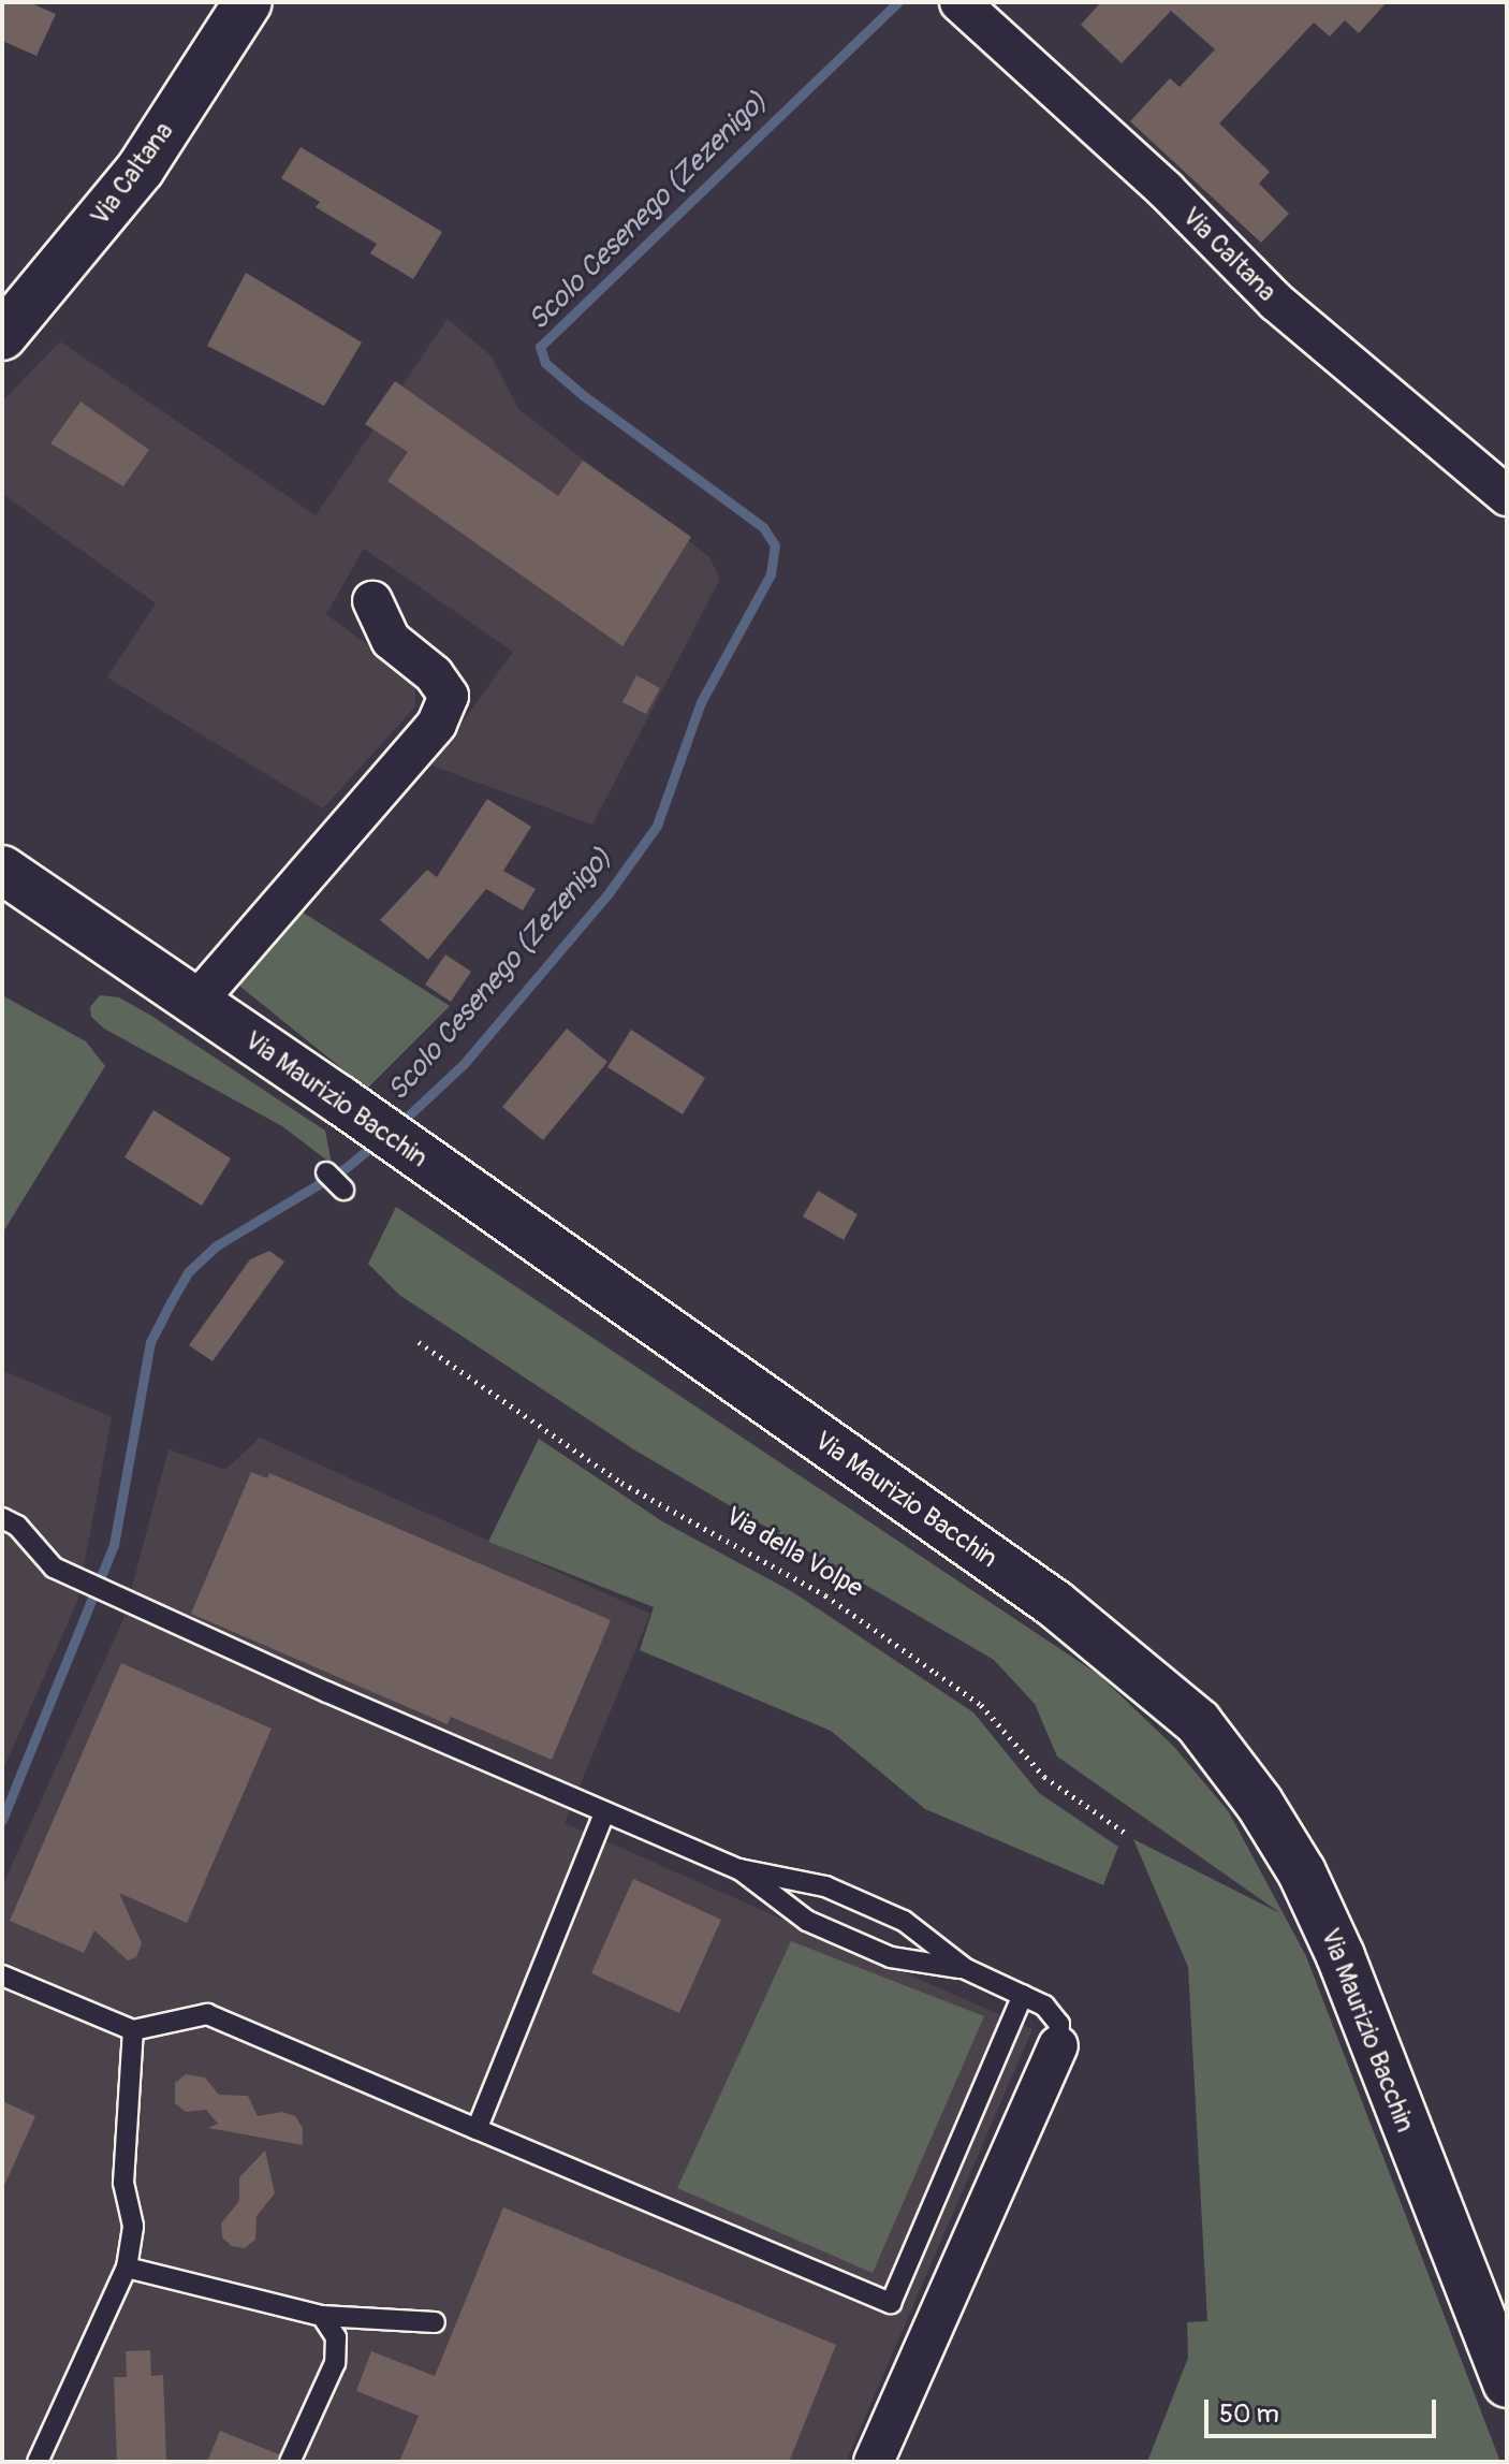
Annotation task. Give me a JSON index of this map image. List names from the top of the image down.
{
  "streets": {
    "main road": ["Via Caltana", "Via Maurizio Bacchin"],
    "path": ["Via della Volpe"]
  },
  "water": ["Scolo Cesenego (Zezenigo)"],
  "scale_bar": "50 m"
}
